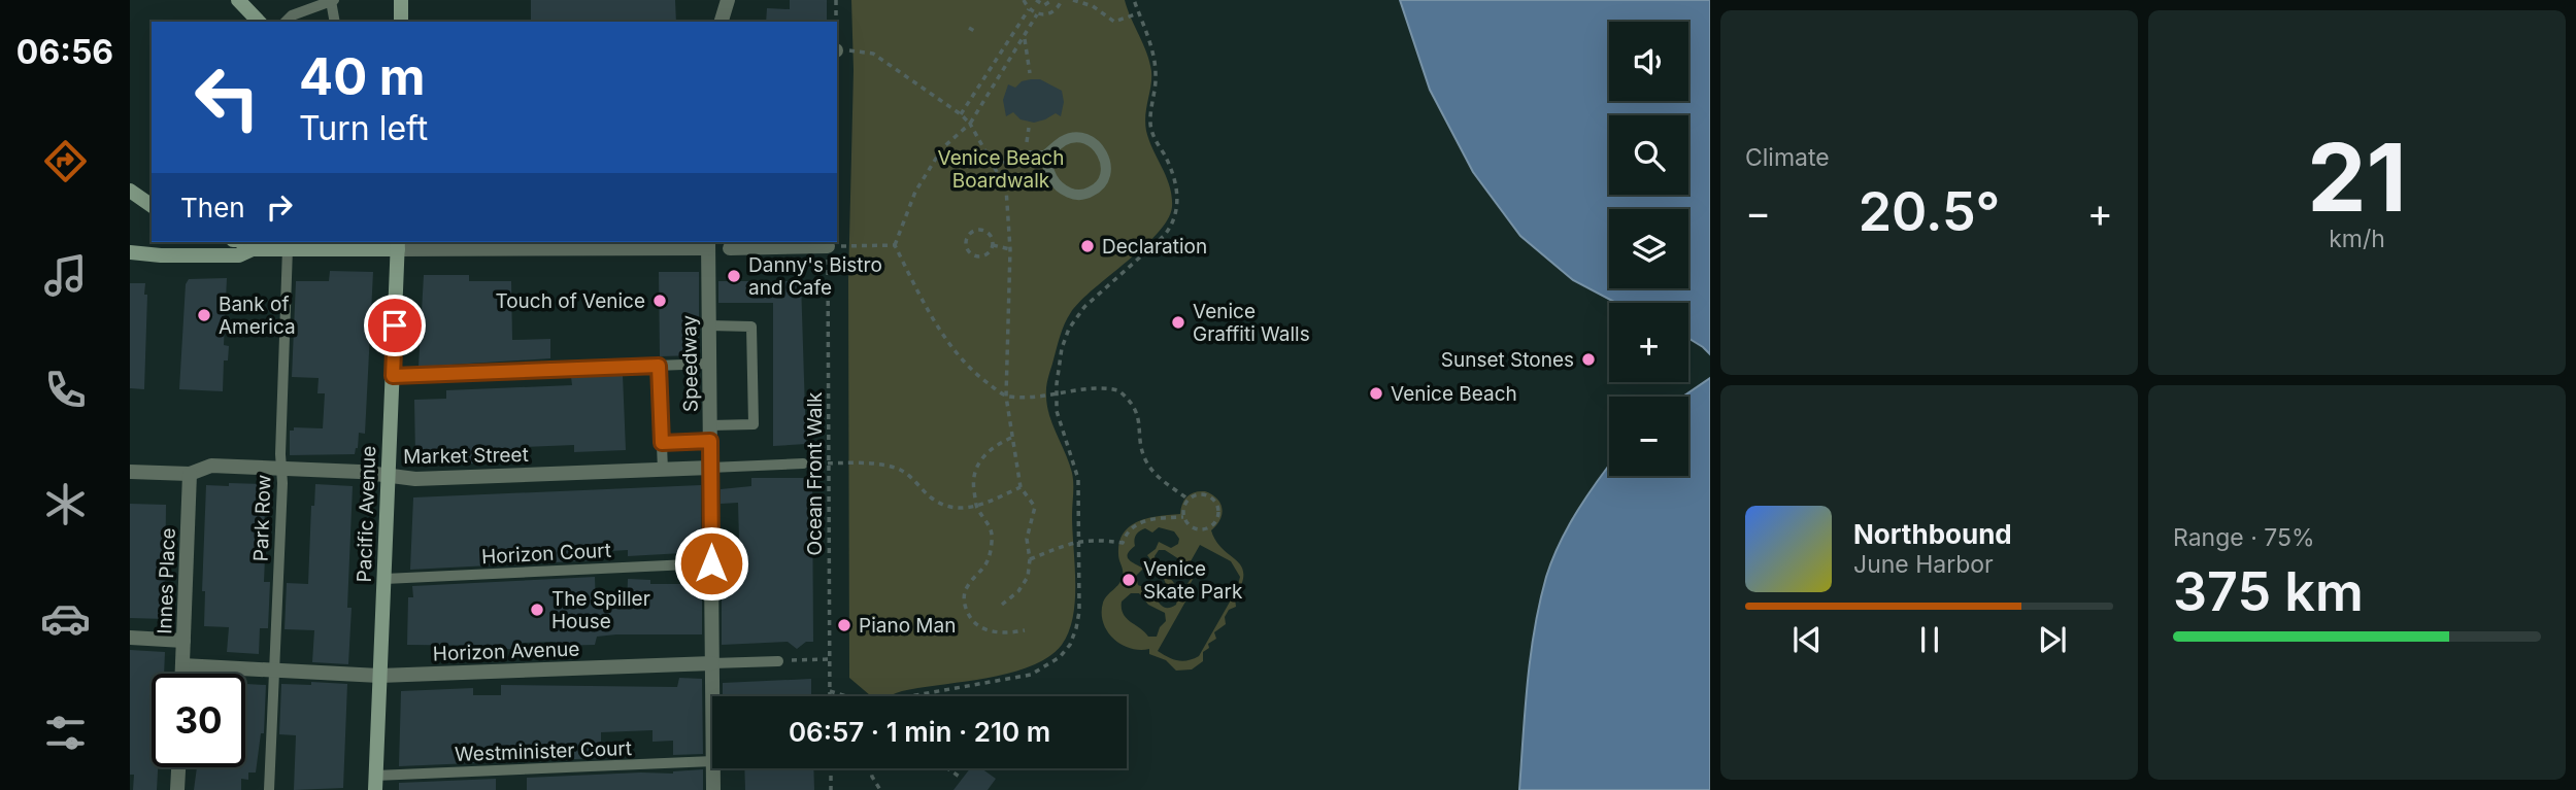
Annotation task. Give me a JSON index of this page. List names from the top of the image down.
{
  "streets": {
    "main road": ["Pacific Avenue"],
    "street": [
      "Speedway",
      "Market Street",
      "Innes Place",
      "Horizon Avenue"
    ],
    "lane": ["Park Row", "Horizon Court", "Westminister Court"],
    "path": ["Ocean Front Walk"]
  },
  "crossings": [
    ["Speedway", "Market Street"],
    ["Speedway", "Horizon Court"],
    ["Speedway", "Horizon Avenue"],
    ["Market Street", "Pacific Avenue"],
    ["Market Street", "Park Row"],
    ["Market Street", "Innes Place"],
    ["Pacific Avenue", "Horizon Court"],
    ["Pacific Avenue", "Horizon Avenue"],
    ["Pacific Avenue", "Westminister Court"],
    ["Park Row", "Horizon Avenue"],
    ["Innes Place", "Horizon Avenue"]
  ],
  "parks": ["Venice Beach Boardwalk"],
  "places": [
    "Declaration",
    "Danny's Bistro and Cafe",
    "Touch of Venice",
    "Bank of America",
    "Venice Graffiti Walls",
    "Sunset Stones",
    "Venice Beach",
    "Venice Skate Park",
    "The Spiller House",
    "Piano Man"
  ],
  "page": {
    "tabs": "06:56",
    "tile": [
      "Climate",
      ["21", "km/h"],
      ["Range · 75%", "375 km"]
    ],
    "map_buttons": ["+", "−"],
    "turn": ["40 m", "Turn left"],
    "then": "Then",
    "heat": ["−", "20.5°", "+"],
    "song": ["Northbound", "June Harbor"],
    "limit": "30",
    "trip": "06:57 · 1 min · 210 m"
  }
}
